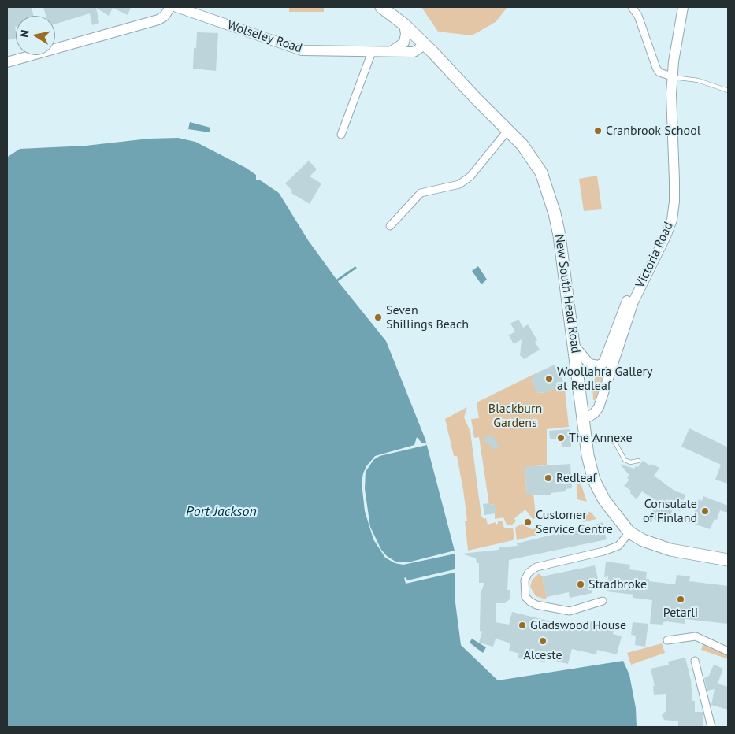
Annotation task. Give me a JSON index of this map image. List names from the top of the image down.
{
  "streets": {
    "main road": ["New South Head Road"],
    "street": ["Wolseley Road", "Victoria Road"]
  },
  "crossings": [
    ["Wolseley Road", "New South Head Road"],
    ["Victoria Road", "New South Head Road"]
  ],
  "water": ["Port Jackson"],
  "parks": ["Blackburn Gardens"],
  "places": [
    "Cranbrook School",
    "Seven Shillings Beach",
    "Woollahra Gallery at Redleaf",
    "The Annexe",
    "Redleaf",
    "Consulate of Finland",
    "Customer Service Centre",
    "Stradbroke",
    "Petarli",
    "Gladswood House",
    "Alceste"
  ],
  "north": "left"
}
